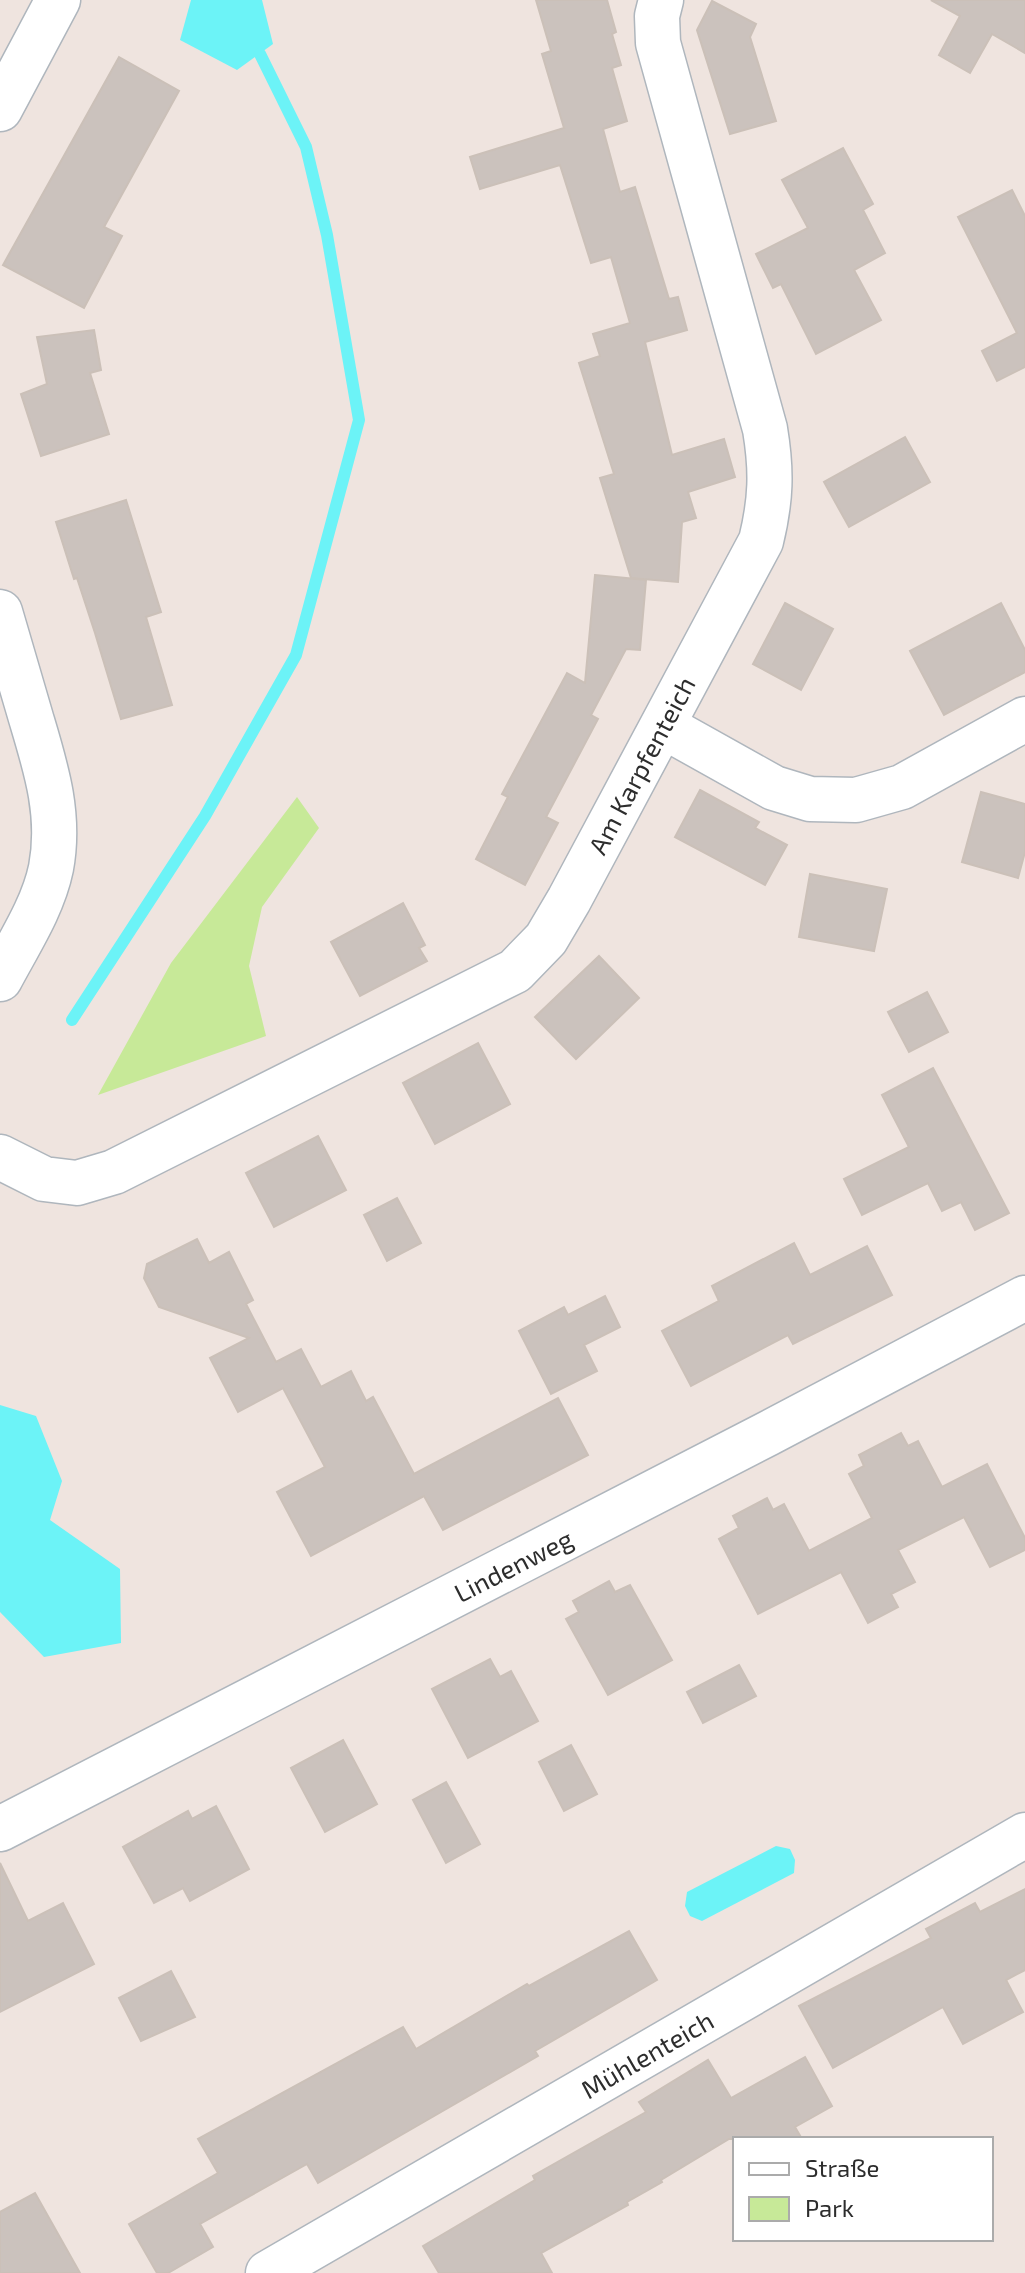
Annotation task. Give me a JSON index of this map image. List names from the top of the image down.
{
  "streets": {
    "street": ["Am Karpfenteich", "Lindenweg", "Mühlenteich"]
  },
  "legend": ["Straße", "Park"]
}
